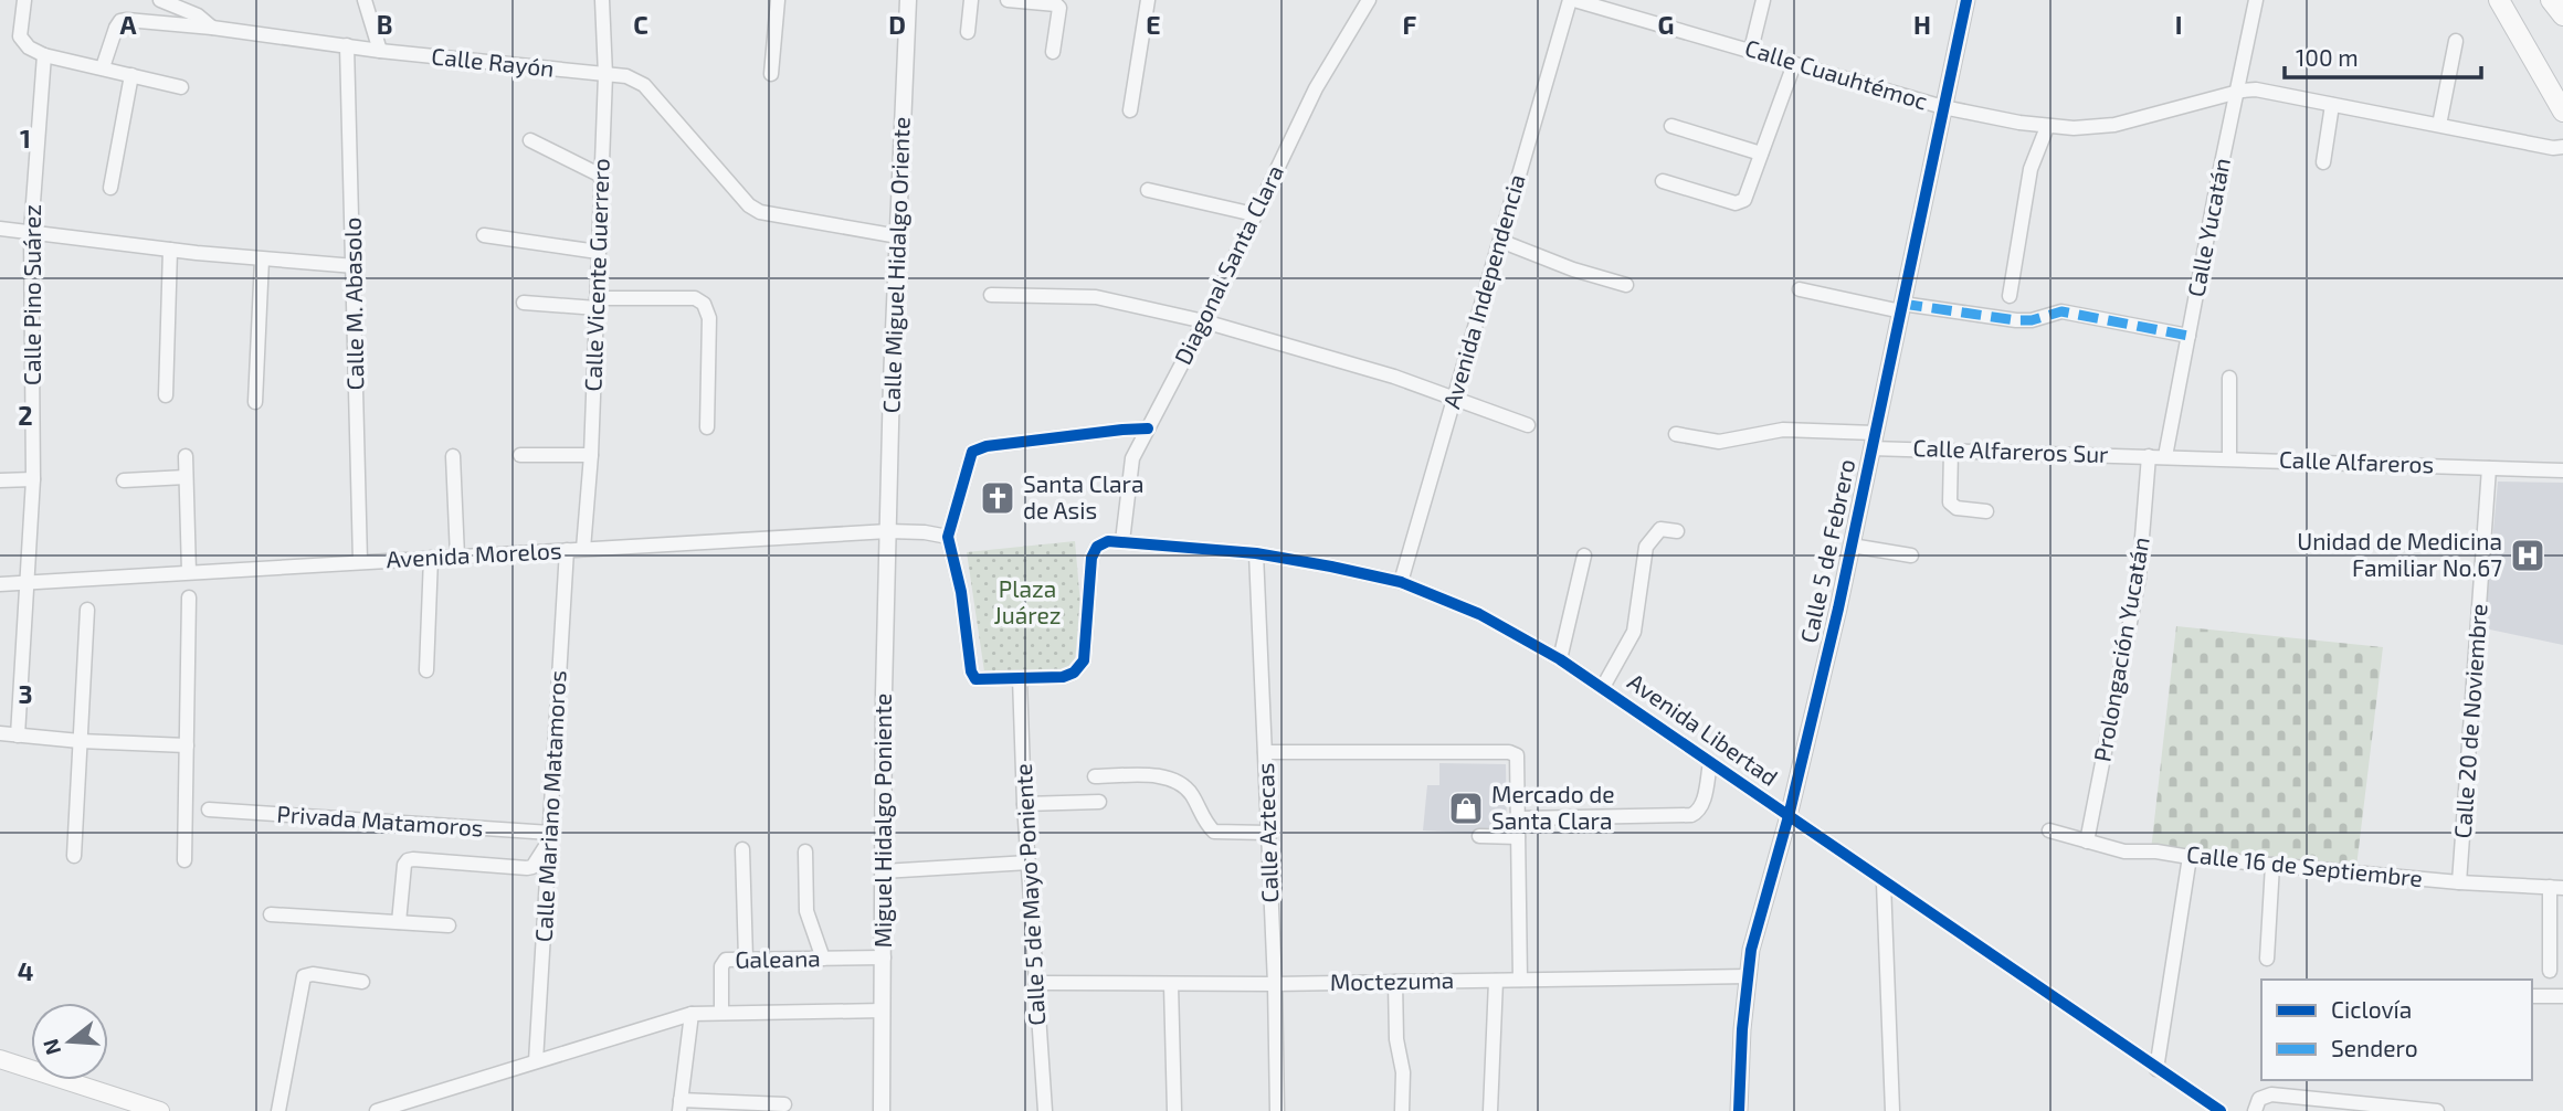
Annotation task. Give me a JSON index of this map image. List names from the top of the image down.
{
  "streets": {
    "street": [
      "Calle Rayón",
      "Calle Cuauhtémoc",
      "Calle Yucatán",
      "Calle Miguel Hidalgo Oriente",
      "Diagonal Santa Clara",
      "Calle Vicente Guerrero",
      "Avenida Independencia",
      "Calle Pino Suárez",
      "Calle M. Abasolo",
      "Calle Alfareros Sur",
      "Calle Alfareros",
      "Calle 5 de Febrero",
      "Avenida Morelos",
      "Prolongación Yucatán",
      "Calle 20 de Noviembre",
      "Avenida Libertad",
      "Calle Mariano Matamoros",
      "Miguel Hidalgo Poniente",
      "Privada Matamoros",
      "Calle Aztecas",
      "Calle 16 de Septiembre",
      "Calle 5 de Mayo Poniente",
      "Galeana",
      "Moctezuma"
    ]
  },
  "crossings": [
    ["Calle Rayón", "Calle Miguel Hidalgo Oriente"],
    ["Calle Rayón", "Calle Vicente Guerrero"],
    ["Calle Rayón", "Calle M. Abasolo"],
    ["Calle Cuauhtémoc", "Calle Yucatán"],
    ["Calle Cuauhtémoc", "Avenida Independencia"],
    ["Calle Cuauhtémoc", "Calle 5 de Febrero"],
    ["Calle Yucatán", "Calle Alfareros"],
    ["Calle Miguel Hidalgo Oriente", "Avenida Morelos"],
    ["Calle Miguel Hidalgo Oriente", "Miguel Hidalgo Poniente"],
    ["Diagonal Santa Clara", "Avenida Libertad"],
    ["Calle Vicente Guerrero", "Avenida Morelos"],
    ["Avenida Independencia", "Avenida Libertad"],
    ["Calle Pino Suárez", "Avenida Morelos"],
    ["Calle M. Abasolo", "Avenida Morelos"],
    ["Calle Alfareros Sur", "Calle Alfareros"],
    ["Calle Alfareros Sur", "Calle 5 de Febrero"],
    ["Calle Alfareros Sur", "Prolongación Yucatán"],
    ["Calle Alfareros", "Prolongación Yucatán"],
    ["Calle Alfareros", "Calle 20 de Noviembre"],
    ["Calle 5 de Febrero", "Avenida Libertad"],
    ["Calle 5 de Febrero", "Moctezuma"],
    ["Avenida Morelos", "Calle Mariano Matamoros"],
    ["Avenida Morelos", "Miguel Hidalgo Poniente"],
    ["Prolongación Yucatán", "Calle 16 de Septiembre"],
    ["Calle 20 de Noviembre", "Calle 16 de Septiembre"],
    ["Avenida Libertad", "Calle Aztecas"],
    ["Avenida Libertad", "Calle 5 de Mayo Poniente"],
    ["Calle Mariano Matamoros", "Privada Matamoros"],
    ["Miguel Hidalgo Poniente", "Galeana"],
    ["Calle Aztecas", "Moctezuma"],
    ["Calle 5 de Mayo Poniente", "Moctezuma"]
  ],
  "parks": ["Plaza Juárez"],
  "places": {
    "church": ["Santa Clara de Asis"],
    "hospital": ["Unidad de Medicina Familiar No.67"],
    "shop": ["Mercado de Santa Clara"]
  },
  "legend": ["Ciclovía", "Sendero"],
  "scale_bar": "100 m",
  "north": "left",
  "grid": {
    "columns": [
      "A",
      "B",
      "C",
      "D",
      "E",
      "F",
      "G",
      "H",
      "I"
    ],
    "rows": [
      "1",
      "2",
      "3",
      "4"
    ]
  }
}
